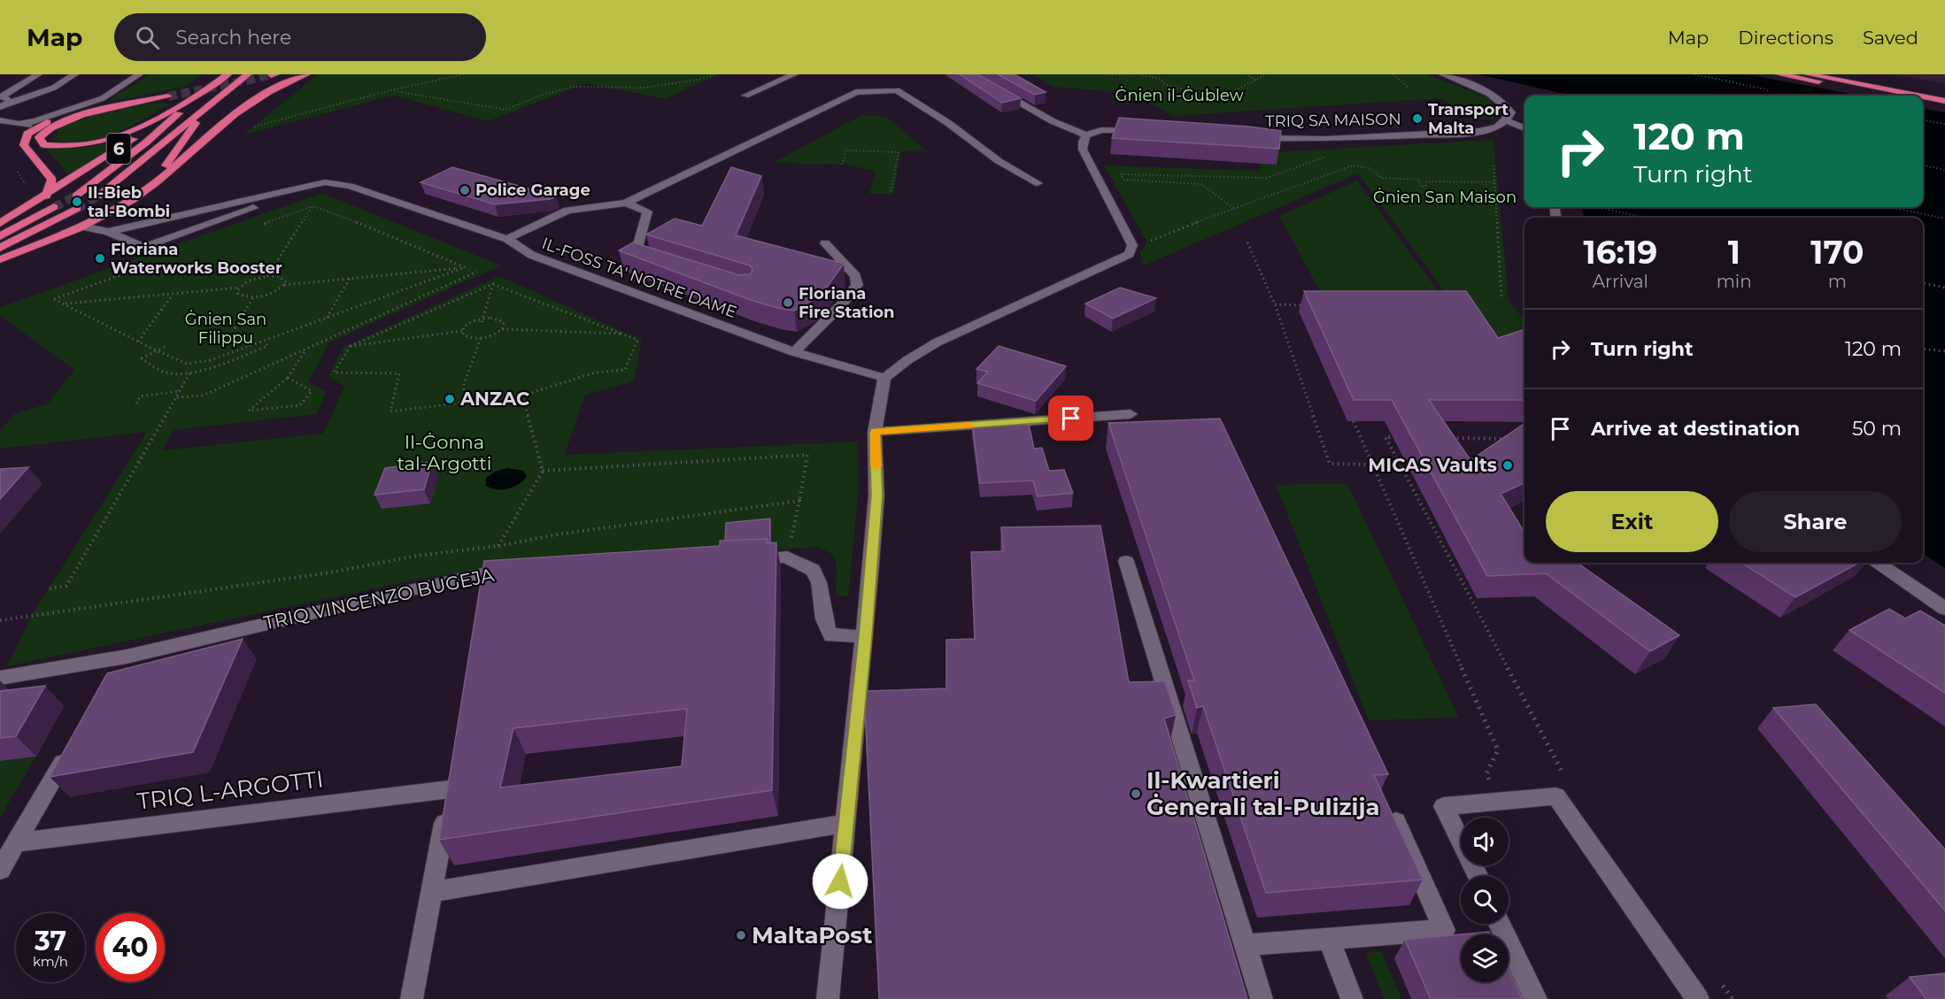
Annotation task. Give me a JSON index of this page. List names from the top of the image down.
{
  "streets": {
    "highway": ["6"],
    "street": [
      "TRIQ SA MAISON",
      "IL-FOSS TA' NOTRE DAME",
      "TRIQ VINCENZO BUGEJA",
      "TRIQ L-ARGOTTI"
    ]
  },
  "parks": [
    "Ġnien il-Ġublew",
    "Ġnien San Maison",
    "Ġnien San Filippu",
    "Il-Ġonna tal-Argotti"
  ],
  "places": [
    "Transport Malta",
    "Police Garage",
    "Il-Bieb tal-Bombi",
    "Floriana Waterworks Booster",
    "Floriana Fire Station",
    "ANZAC",
    "MICAS Vaults",
    "Il-Kwartieri Ġenerali tal-Pulizija",
    "MaltaPost"
  ],
  "page": {
    "header": "Map",
    "search": "Search here",
    "nav": ["Map", "Directions", "Saved"],
    "turn": ["120 m", "Turn right"],
    "eta": [
      "16:19",
      "Arrival",
      "1",
      "min",
      "170",
      "m"
    ],
    "list": [
      {
        "name": "Turn right",
        "value": "120 m"
      },
      {
        "name": "Arrive at destination",
        "value": "50 m"
      }
    ],
    "buttons": ["Exit", "Share"],
    "speed": "37 km/h",
    "limit": "40"
  }
}
